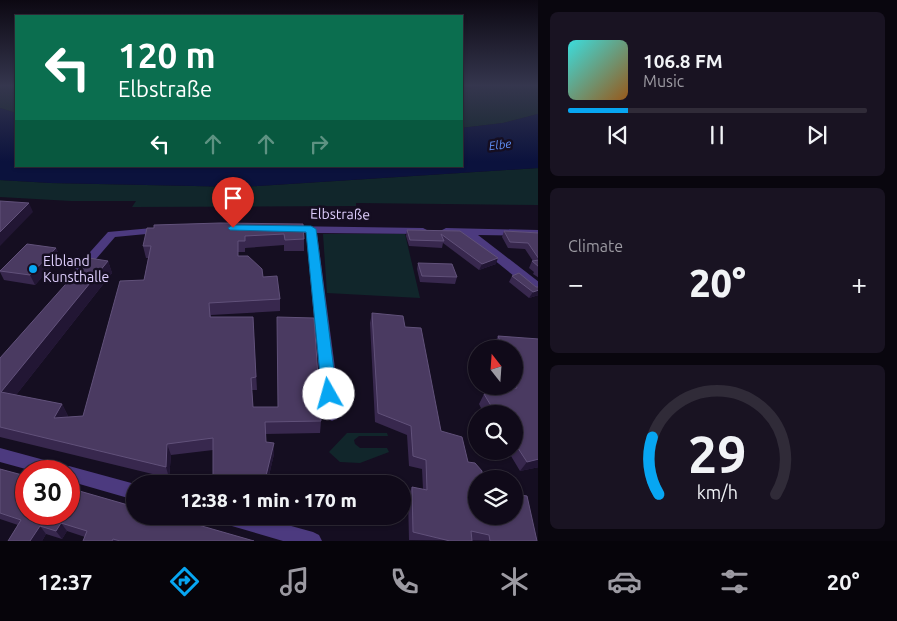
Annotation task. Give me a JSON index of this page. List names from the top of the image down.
{
  "streets": {
    "street": ["Elbstraße"]
  },
  "water": ["Elbe"],
  "places": ["Elbland Kunsthalle"],
  "north": "top",
  "page": {
    "turn": ["120 m", "Elbstraße"],
    "song": ["106.8 FM", "Music"],
    "tile": "Climate",
    "heat": ["−", "20°", "+"],
    "limit": "30",
    "trip": "12:38 · 1 min · 170 m",
    "tabs": ["12:37", "20°"],
    "gauge": ["29", "km/h"]
  }
}
